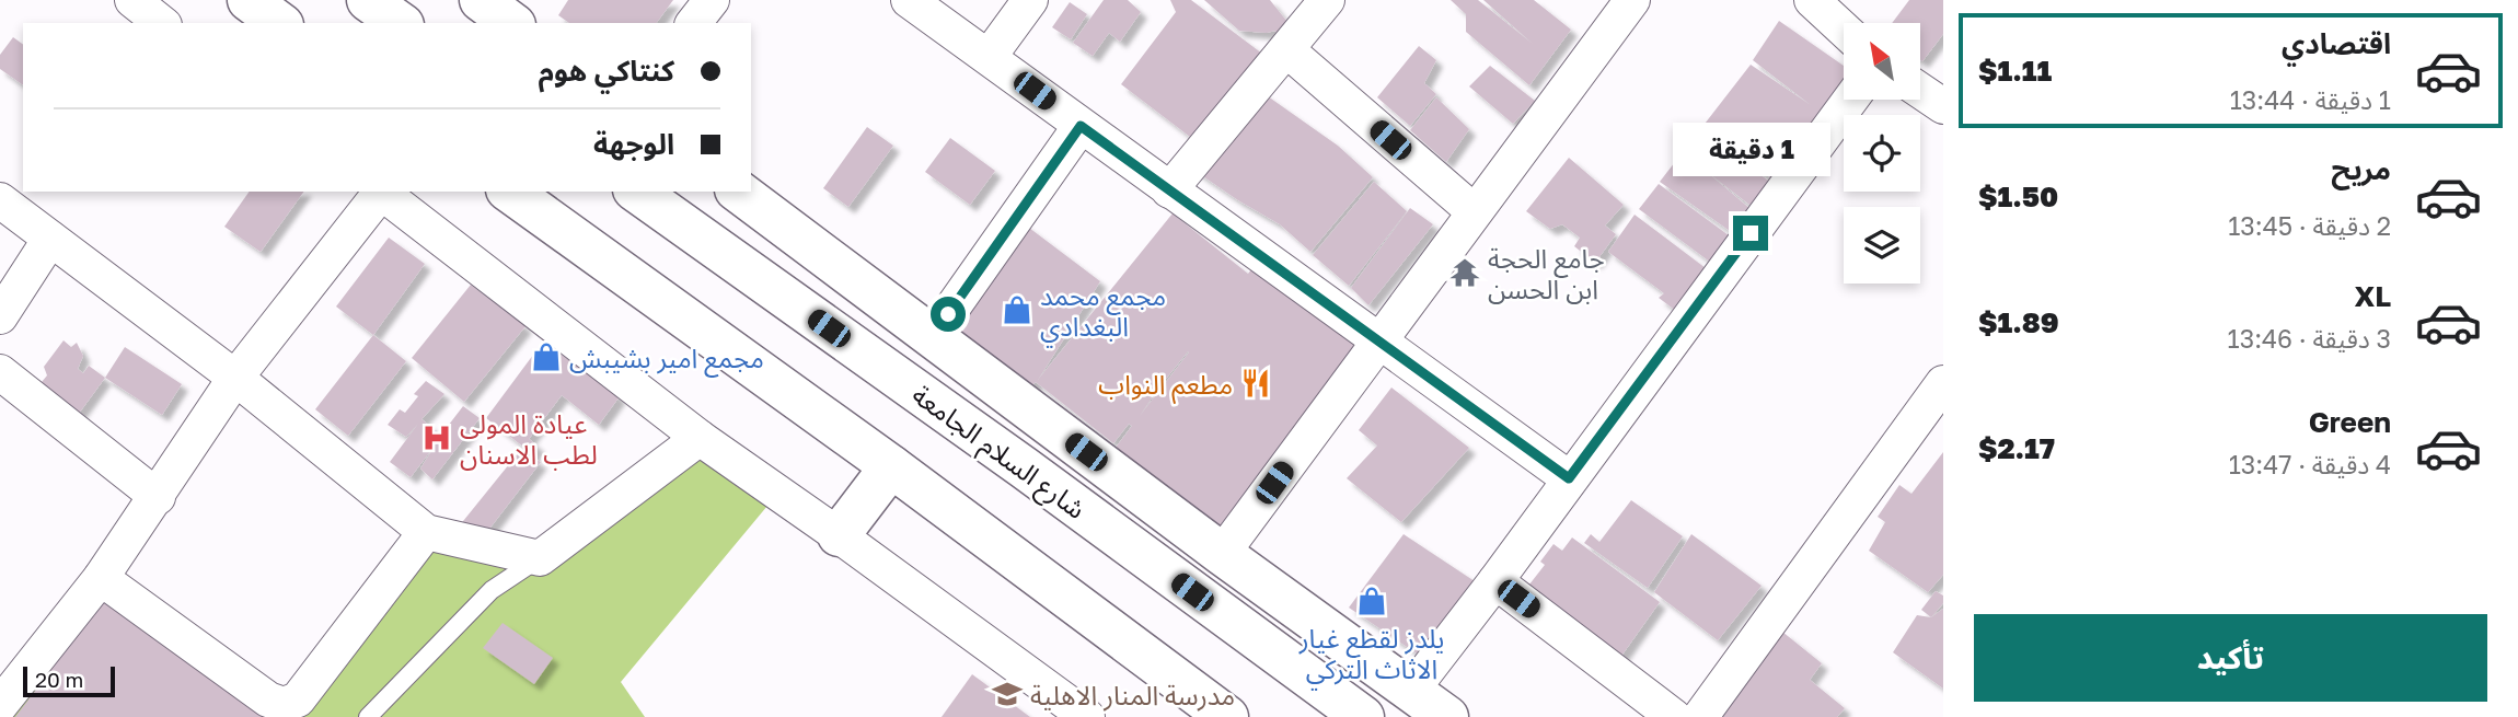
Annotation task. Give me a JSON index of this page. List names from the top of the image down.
{
  "streets": {
    "main road": ["شارع السلام الجامعة"]
  },
  "places": {
    "temple": ["جامع الحجة ابن الحسن"],
    "shop": ["مجمع محمد البغدادي", "مجمع امير بشيبش", "يلدز لقطع غيار الاثاث التركي"],
    "restaurant": ["مطعم النواب"],
    "hospital": ["عيادة المولى لطب الاسنان"],
    "school or university": ["مدرسة المنار الاهلية"]
  },
  "scale_bar": "20 m",
  "north": "top left",
  "page": {
    "list": [
      {
        "name": "اقتصادي",
        "note": "1 دقيقة · 13:44",
        "value": "$1.11"
      },
      {
        "name": "مريح",
        "note": "2 دقيقة · 13:45",
        "value": "$1.50"
      },
      {
        "name": "XL",
        "note": "3 دقيقة · 13:46",
        "value": "$1.89"
      },
      {
        "name": "Green",
        "note": "4 دقيقة · 13:47",
        "value": "$2.17"
      }
    ],
    "banner": ["كنتاكي هوم", "الوجهة"],
    "bubble": "1 دقيقة",
    "buttons": "تأكيد",
    "scale": "20 m"
  }
}
